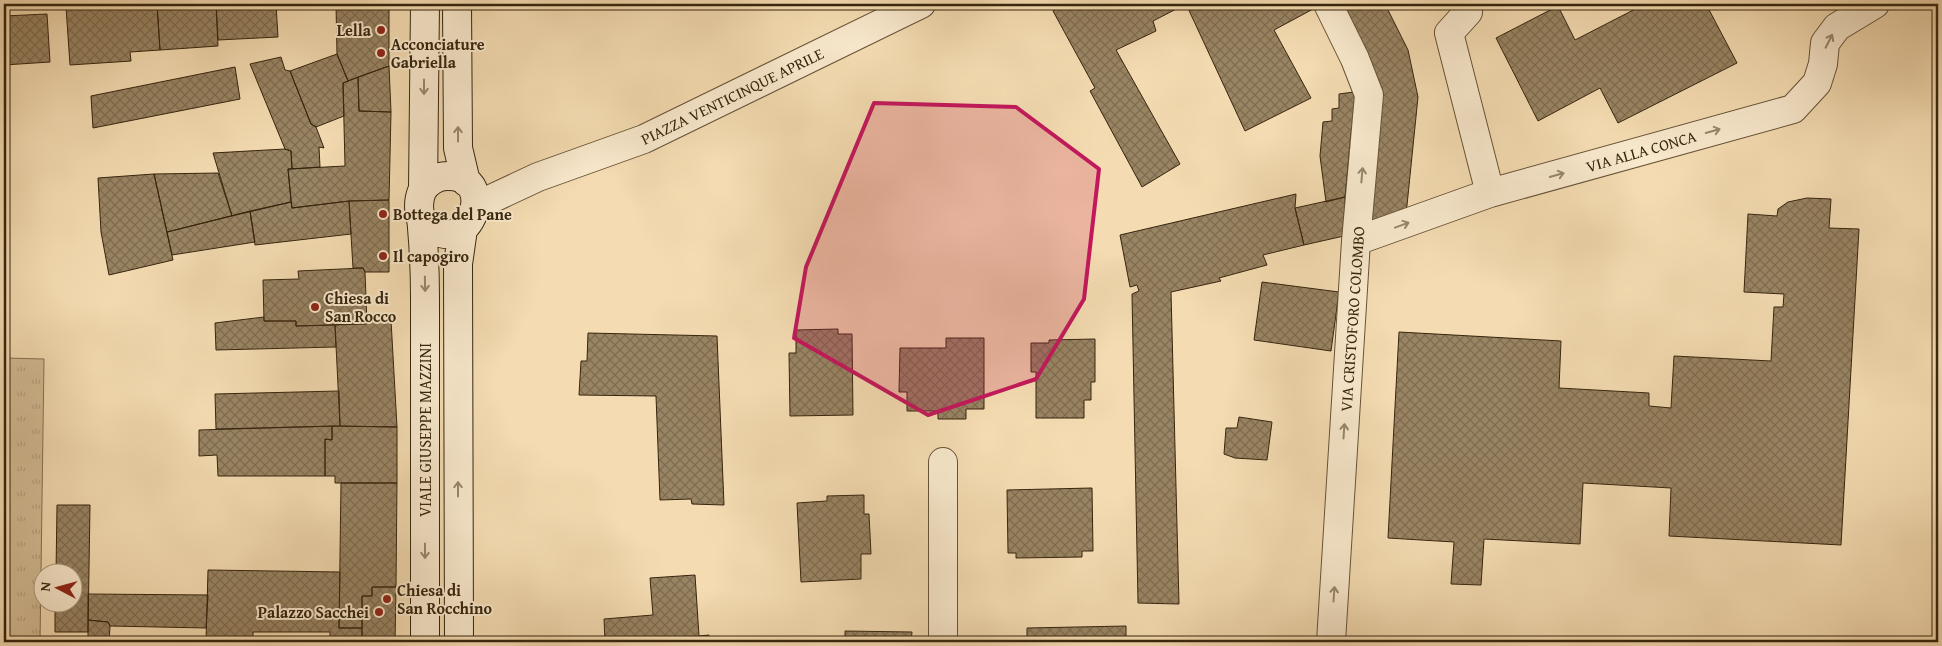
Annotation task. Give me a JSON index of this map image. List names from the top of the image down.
{
  "streets": {
    "street": [
      "PIAZZA VENTICINQUE APRILE",
      "VIA ALLA CONCA",
      "VIA CRISTOFORO COLOMBO",
      "VIALE GIUSEPPE MAZZINI"
    ]
  },
  "crossings": [
    ["PIAZZA VENTICINQUE APRILE", "VIALE GIUSEPPE MAZZINI"],
    ["VIA ALLA CONCA", "VIA CRISTOFORO COLOMBO"]
  ],
  "one_way": ["VIA ALLA CONCA", "VIA CRISTOFORO COLOMBO"],
  "places": [
    "Lella",
    "Acconciature Gabriella",
    "Bottega del Pane",
    "Il capogiro",
    "Chiesa di San Rocco",
    "Chiesa di San Rocchino",
    "Palazzo Sacchei"
  ],
  "north": "left"
}
